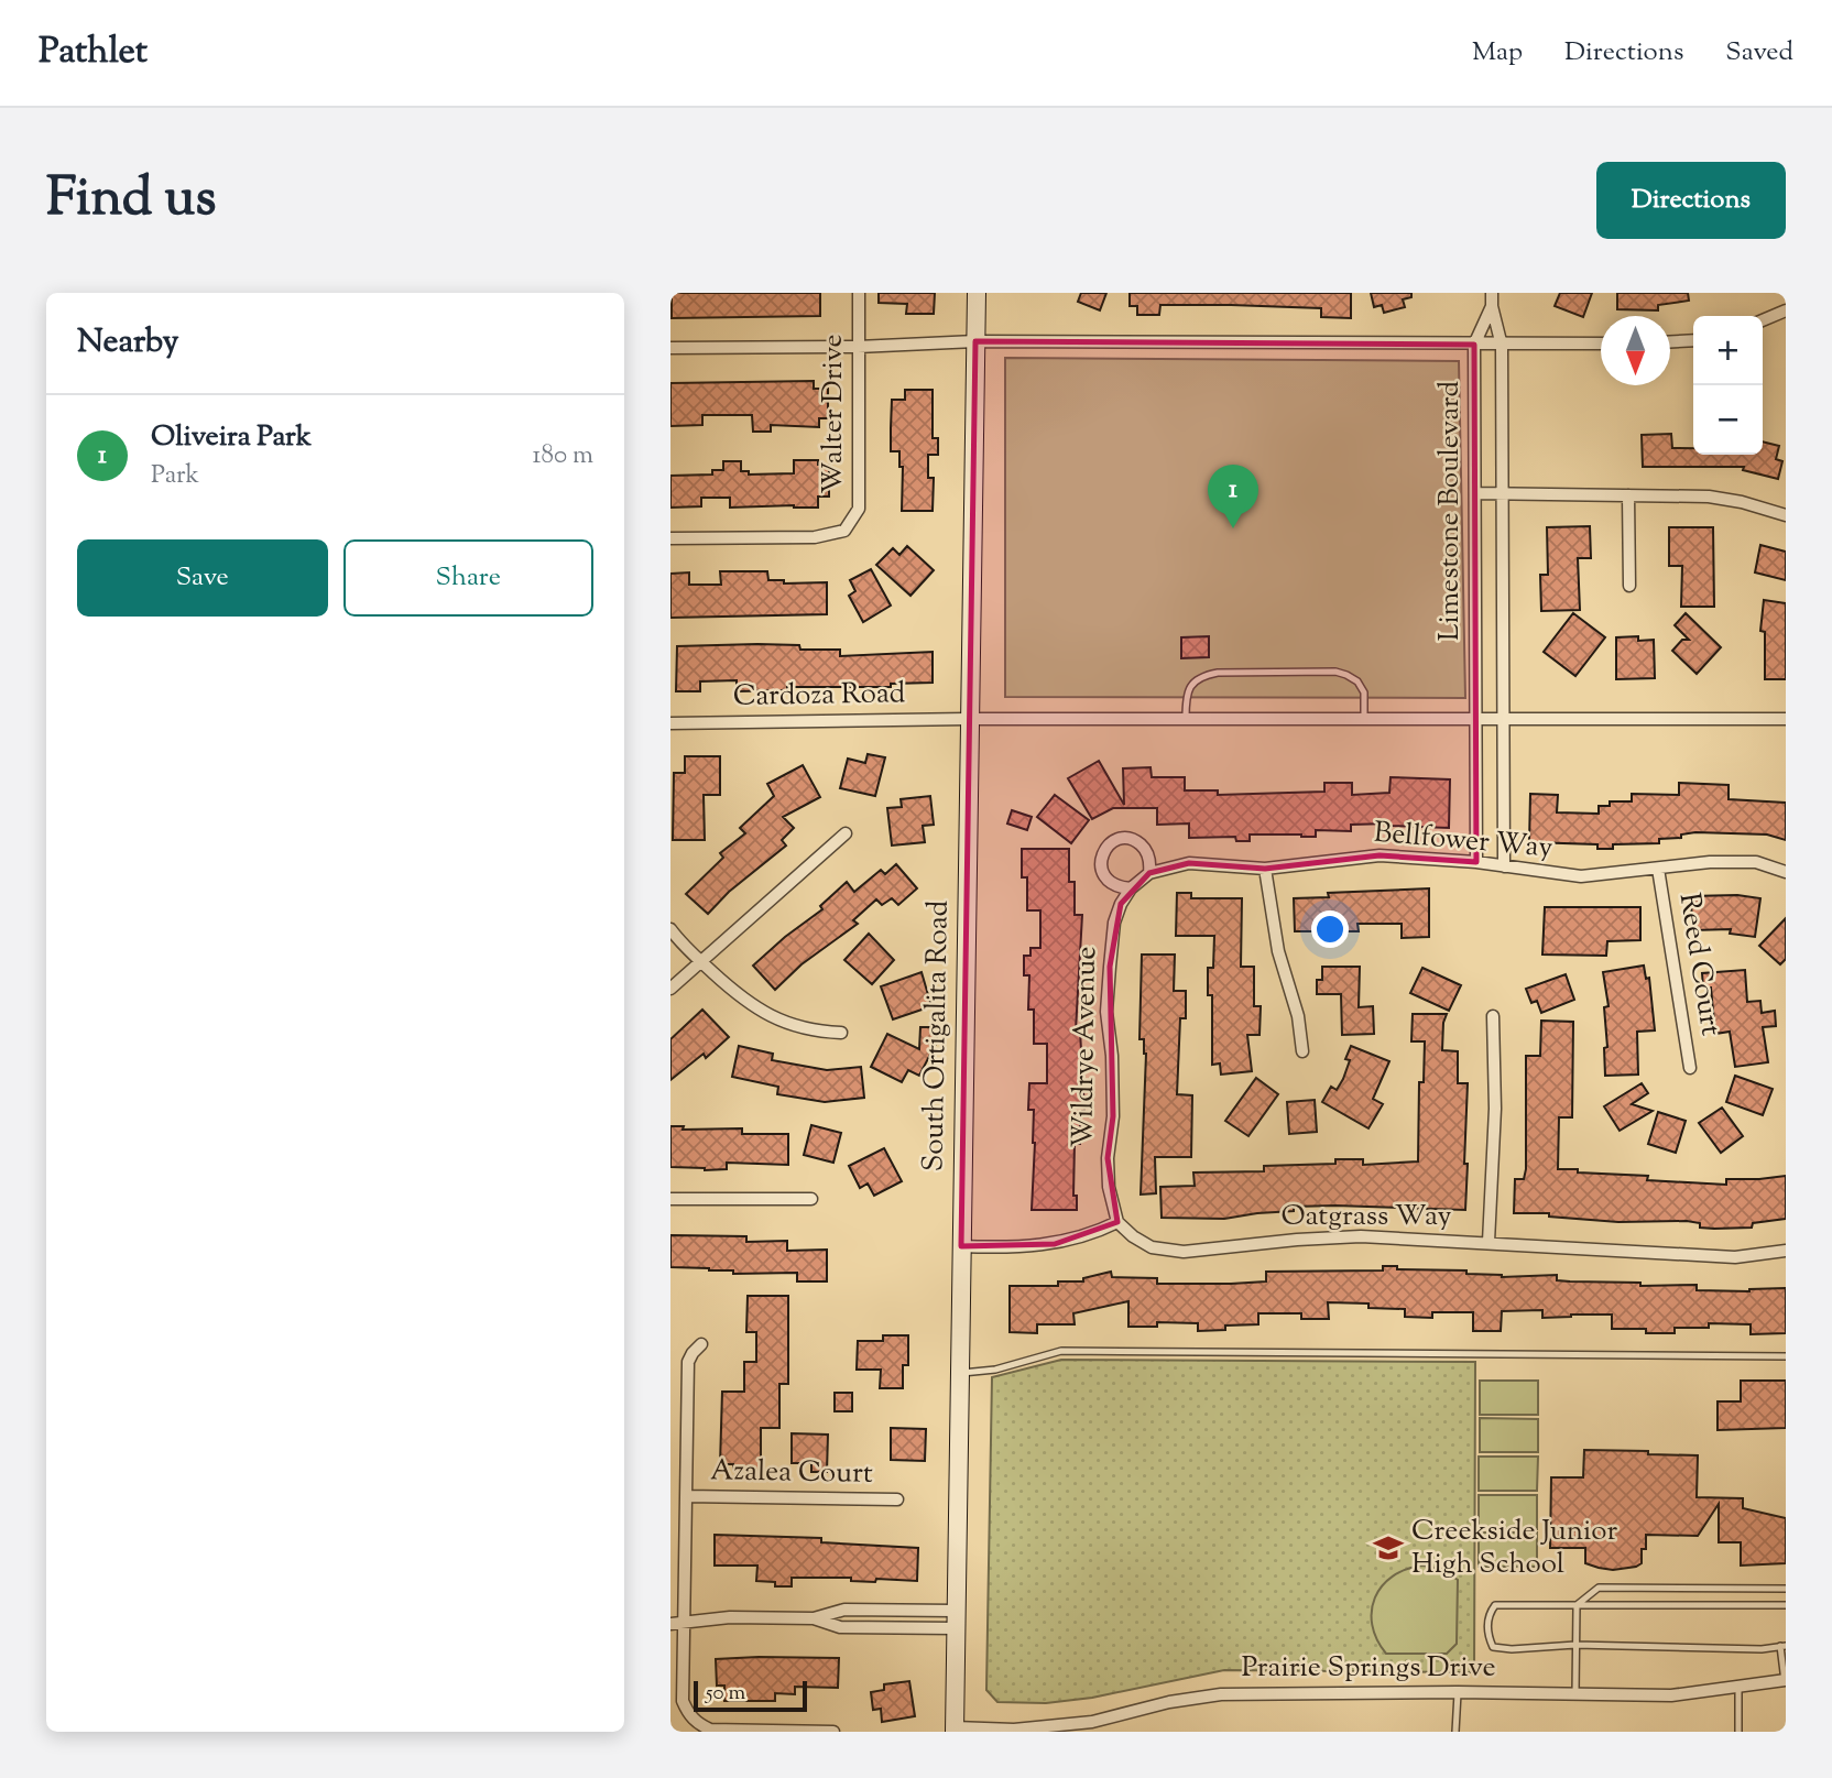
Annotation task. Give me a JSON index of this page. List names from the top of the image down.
{
  "streets": {
    "street": [
      "Walter Drive",
      "Limestone Boulevard",
      "Cardoza Road",
      "Bellfower Way",
      "Reed Court",
      "South Ortigalita Road",
      "Wildrye Avenue",
      "Oatgrass Way",
      "Azalea Court",
      "Prairie Springs Drive"
    ]
  },
  "crossings": [
    ["Limestone Boulevard", "Cardoza Road"],
    ["Limestone Boulevard", "Bellfower Way"],
    ["Cardoza Road", "South Ortigalita Road"],
    ["Bellfower Way", "Reed Court"],
    ["Bellfower Way", "Wildrye Avenue"],
    ["South Ortigalita Road", "Prairie Springs Drive"],
    ["Wildrye Avenue", "Oatgrass Way"]
  ],
  "places": {
    "school or university": ["Creekside Junior High School"]
  },
  "scale_bar": "50 m",
  "north": "bottom",
  "page": {
    "header": "Pathlet",
    "nav": ["Map", "Directions", "Saved"],
    "title": "Find us",
    "buttons": [
      "Directions",
      ["Save", "Share"]
    ],
    "heading": "Nearby",
    "map_buttons": ["+", "−"],
    "list": [
      {
        "mark": "1",
        "name": "Oliveira Park",
        "note": "Park",
        "value": "180 m"
      }
    ],
    "pins": "1",
    "scale": "50 m"
  }
}
